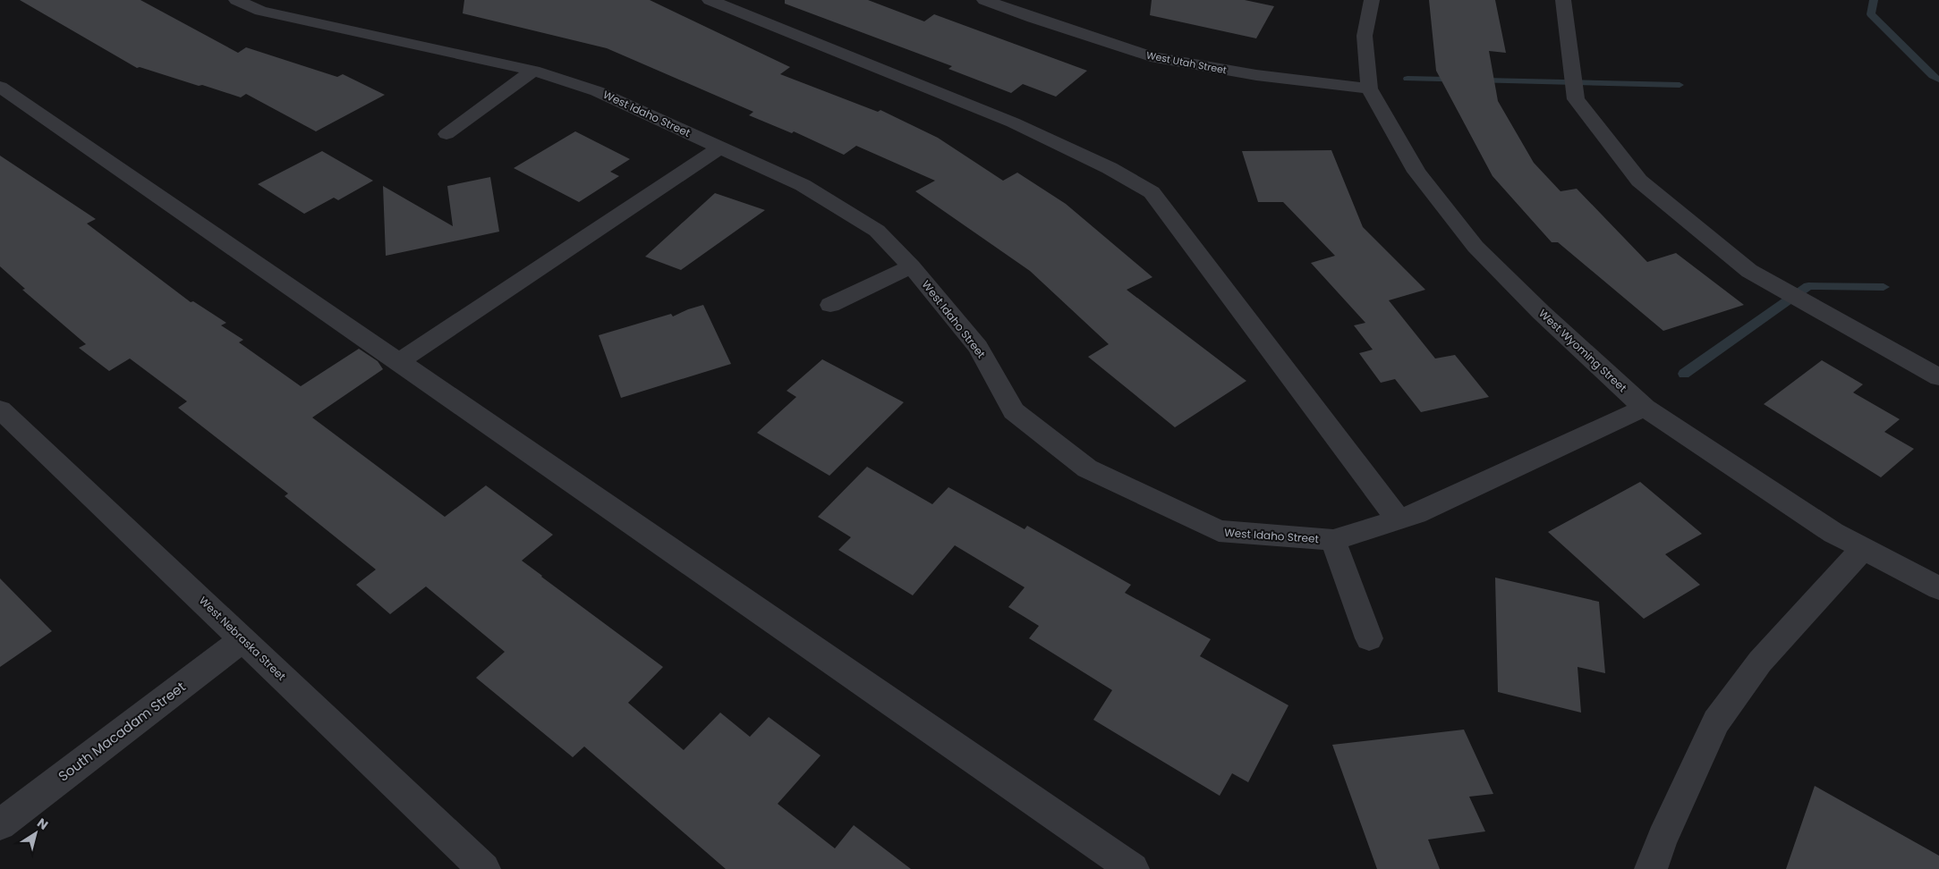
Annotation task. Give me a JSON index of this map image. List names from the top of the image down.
{
  "streets": {
    "street": [
      "West Utah Street",
      "West Idaho Street",
      "West Wyoming Street",
      "West Nebraska Street",
      "South Macadam Street"
    ]
  },
  "crossings": [
    ["West Utah Street", "West Wyoming Street"],
    ["West Idaho Street", "West Wyoming Street"],
    ["West Nebraska Street", "South Macadam Street"]
  ],
  "north": "top right"
}
